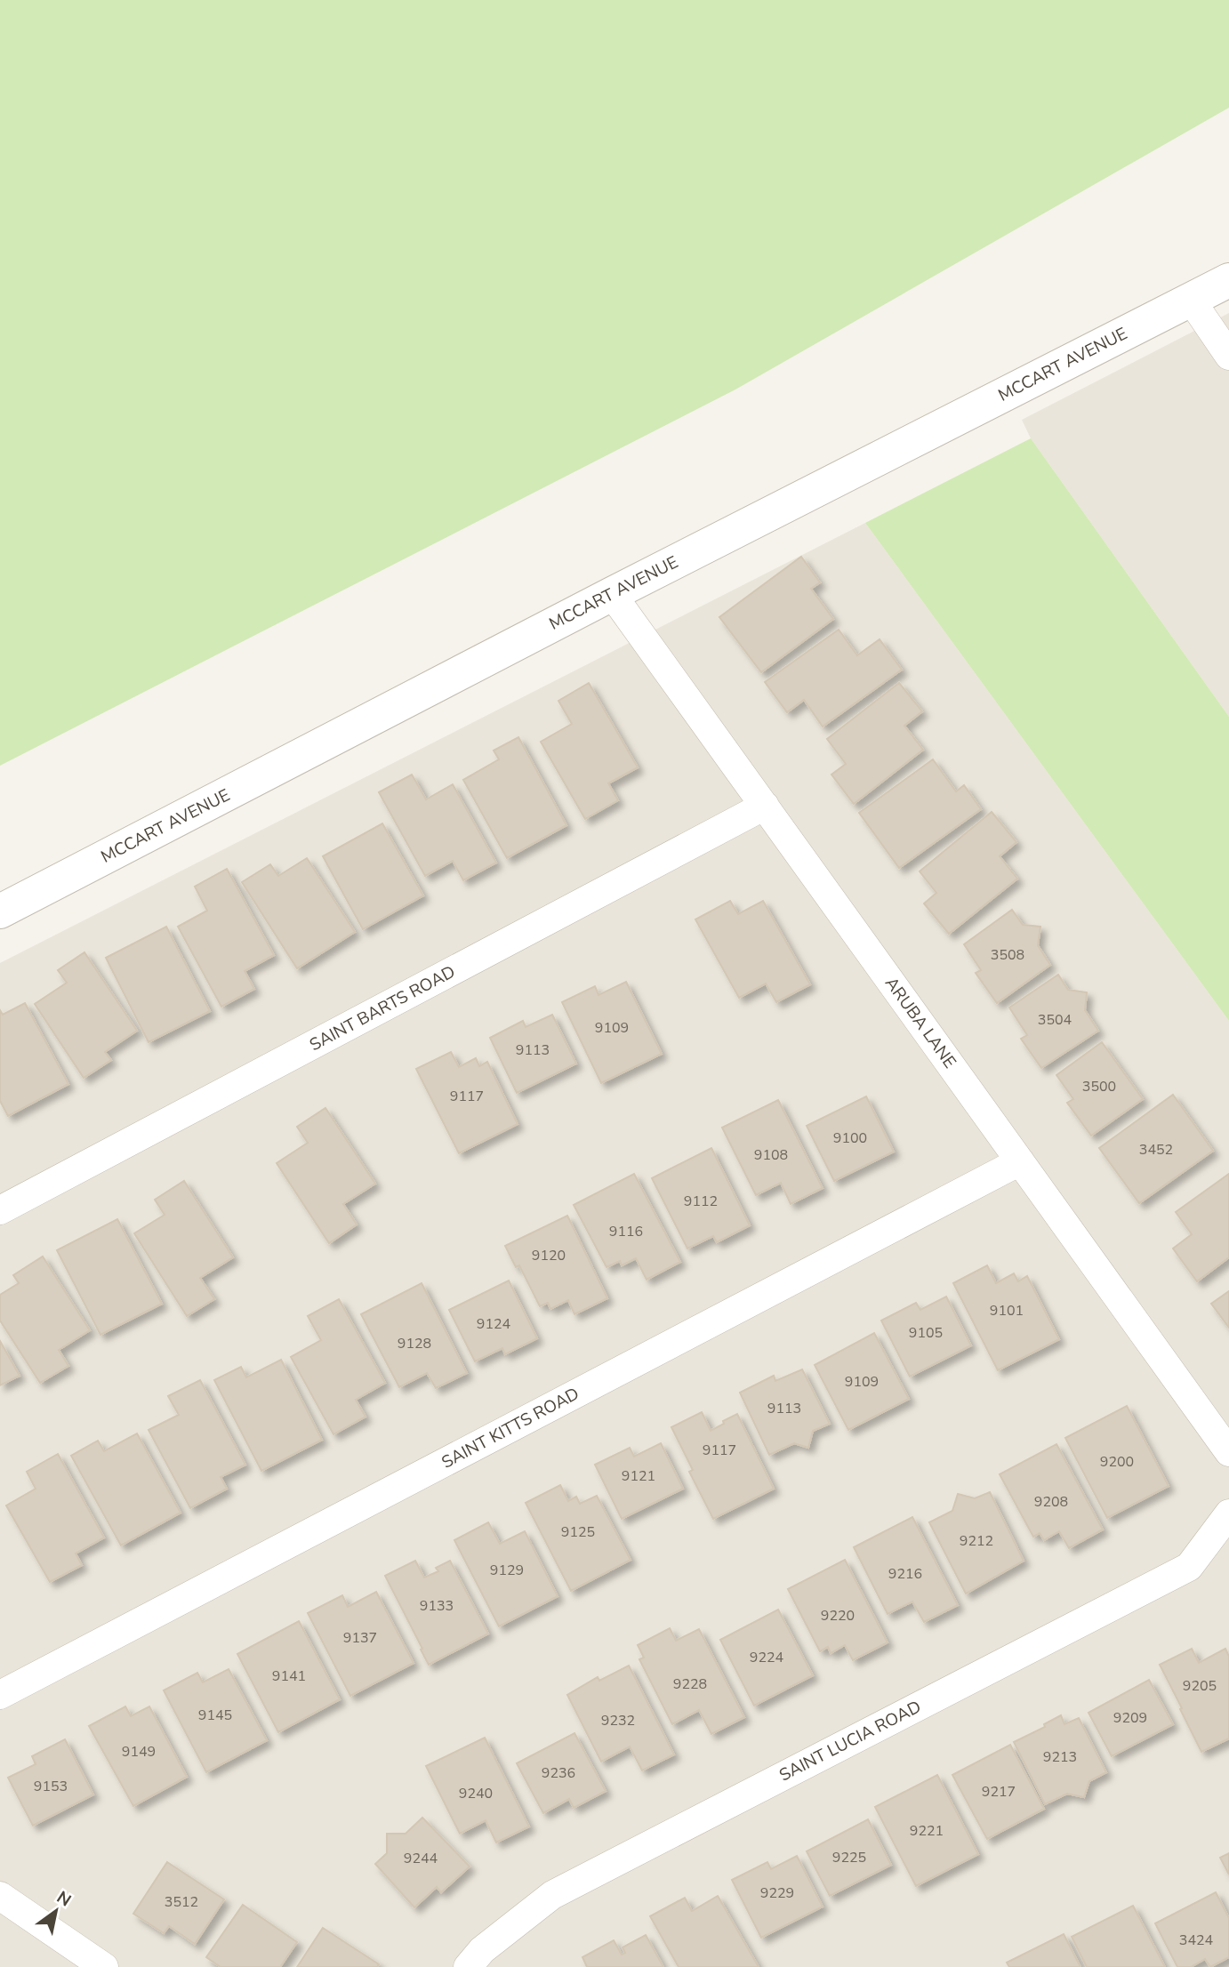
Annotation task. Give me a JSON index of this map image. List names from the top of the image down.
{
  "streets": {
    "street": [
      "MCCART AVENUE",
      "SAINT BARTS ROAD",
      "ARUBA LANE",
      "SAINT KITTS ROAD",
      "SAINT LUCIA ROAD"
    ]
  },
  "crossings": [
    ["MCCART AVENUE", "ARUBA LANE"],
    ["SAINT BARTS ROAD", "ARUBA LANE"],
    ["ARUBA LANE", "SAINT KITTS ROAD"]
  ],
  "house_numbers": [
    "3508",
    "3504",
    "9109",
    "9113",
    "3500",
    "9117",
    "9100",
    "3452",
    "9108",
    "9112",
    "9116",
    "9120",
    "9101",
    "9124",
    "9105",
    "9128",
    "9109",
    "9113",
    "9117",
    "9200",
    "9121",
    "9208",
    "9125",
    "9212",
    "9129",
    "9216",
    "9133",
    "9220",
    "9137",
    "9224",
    "9141",
    "9228",
    "9205",
    "9145",
    "9209",
    "9232",
    "9149",
    "9213",
    "9236",
    "9153",
    "9217",
    "9240",
    "9221",
    "9225",
    "9244",
    "9229",
    "3512",
    "3424"
  ],
  "north": "top right"
}
